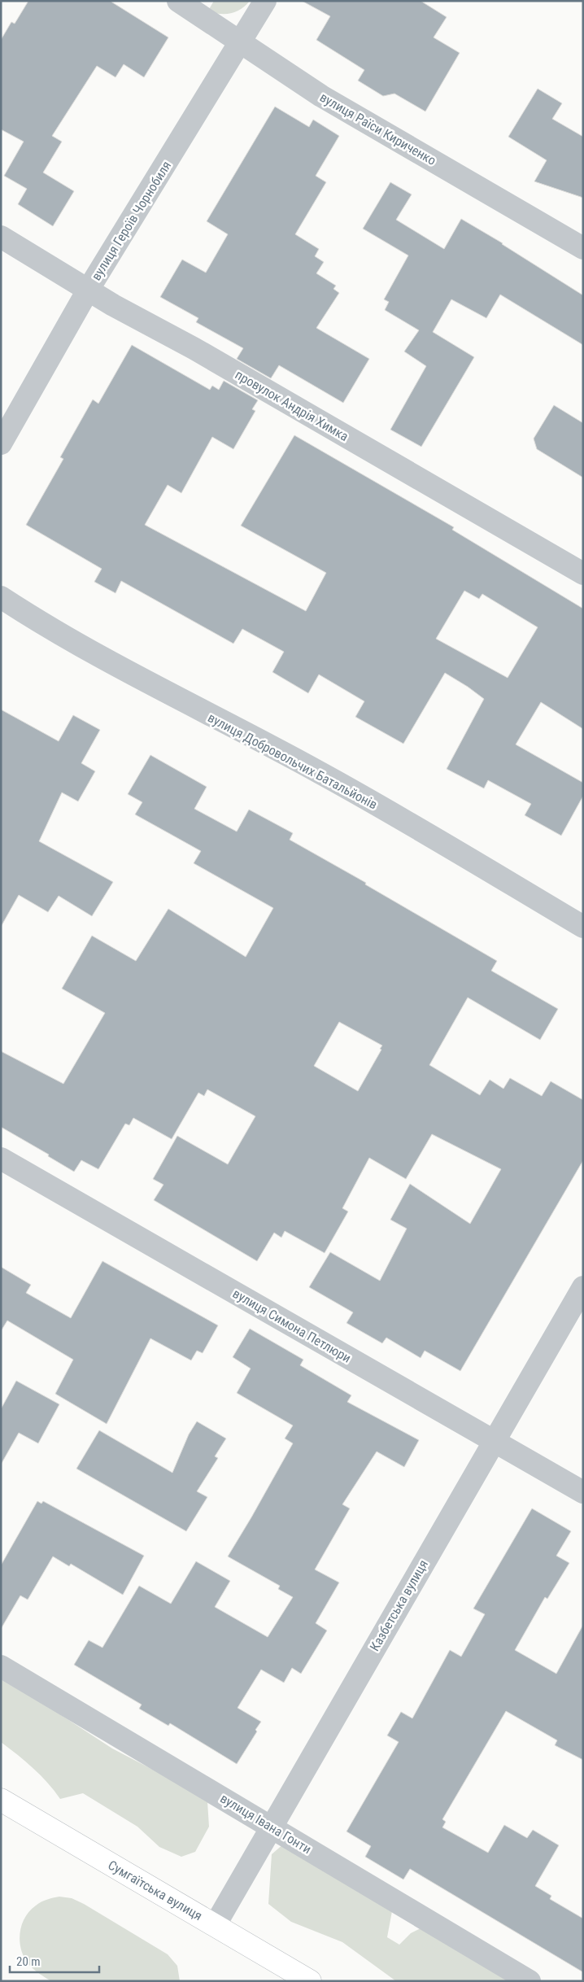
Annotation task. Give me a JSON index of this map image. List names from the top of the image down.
{
  "streets": {
    "main road": ["Сумгаїтська вулиця"],
    "street": [
      "вулиця Раїси Кириченко",
      "вулиця Героїв Чорнобиля",
      "провулок Андрія Химка",
      "вулиця Добровольчих Батальйонів",
      "вулиця Симона Петлюри",
      "Казбетська вулиця",
      "вулиця Івана Гонти"
    ]
  },
  "crossings": [
    ["вулиця Раїси Кириченко", "вулиця Героїв Чорнобиля"],
    ["вулиця Героїв Чорнобиля", "провулок Андрія Химка"],
    ["вулиця Симона Петлюри", "Казбетська вулиця"],
    ["Казбетська вулиця", "вулиця Івана Гонти"],
    ["Казбетська вулиця", "Сумгаїтська вулиця"]
  ],
  "scale_bar": "20 m"
}
